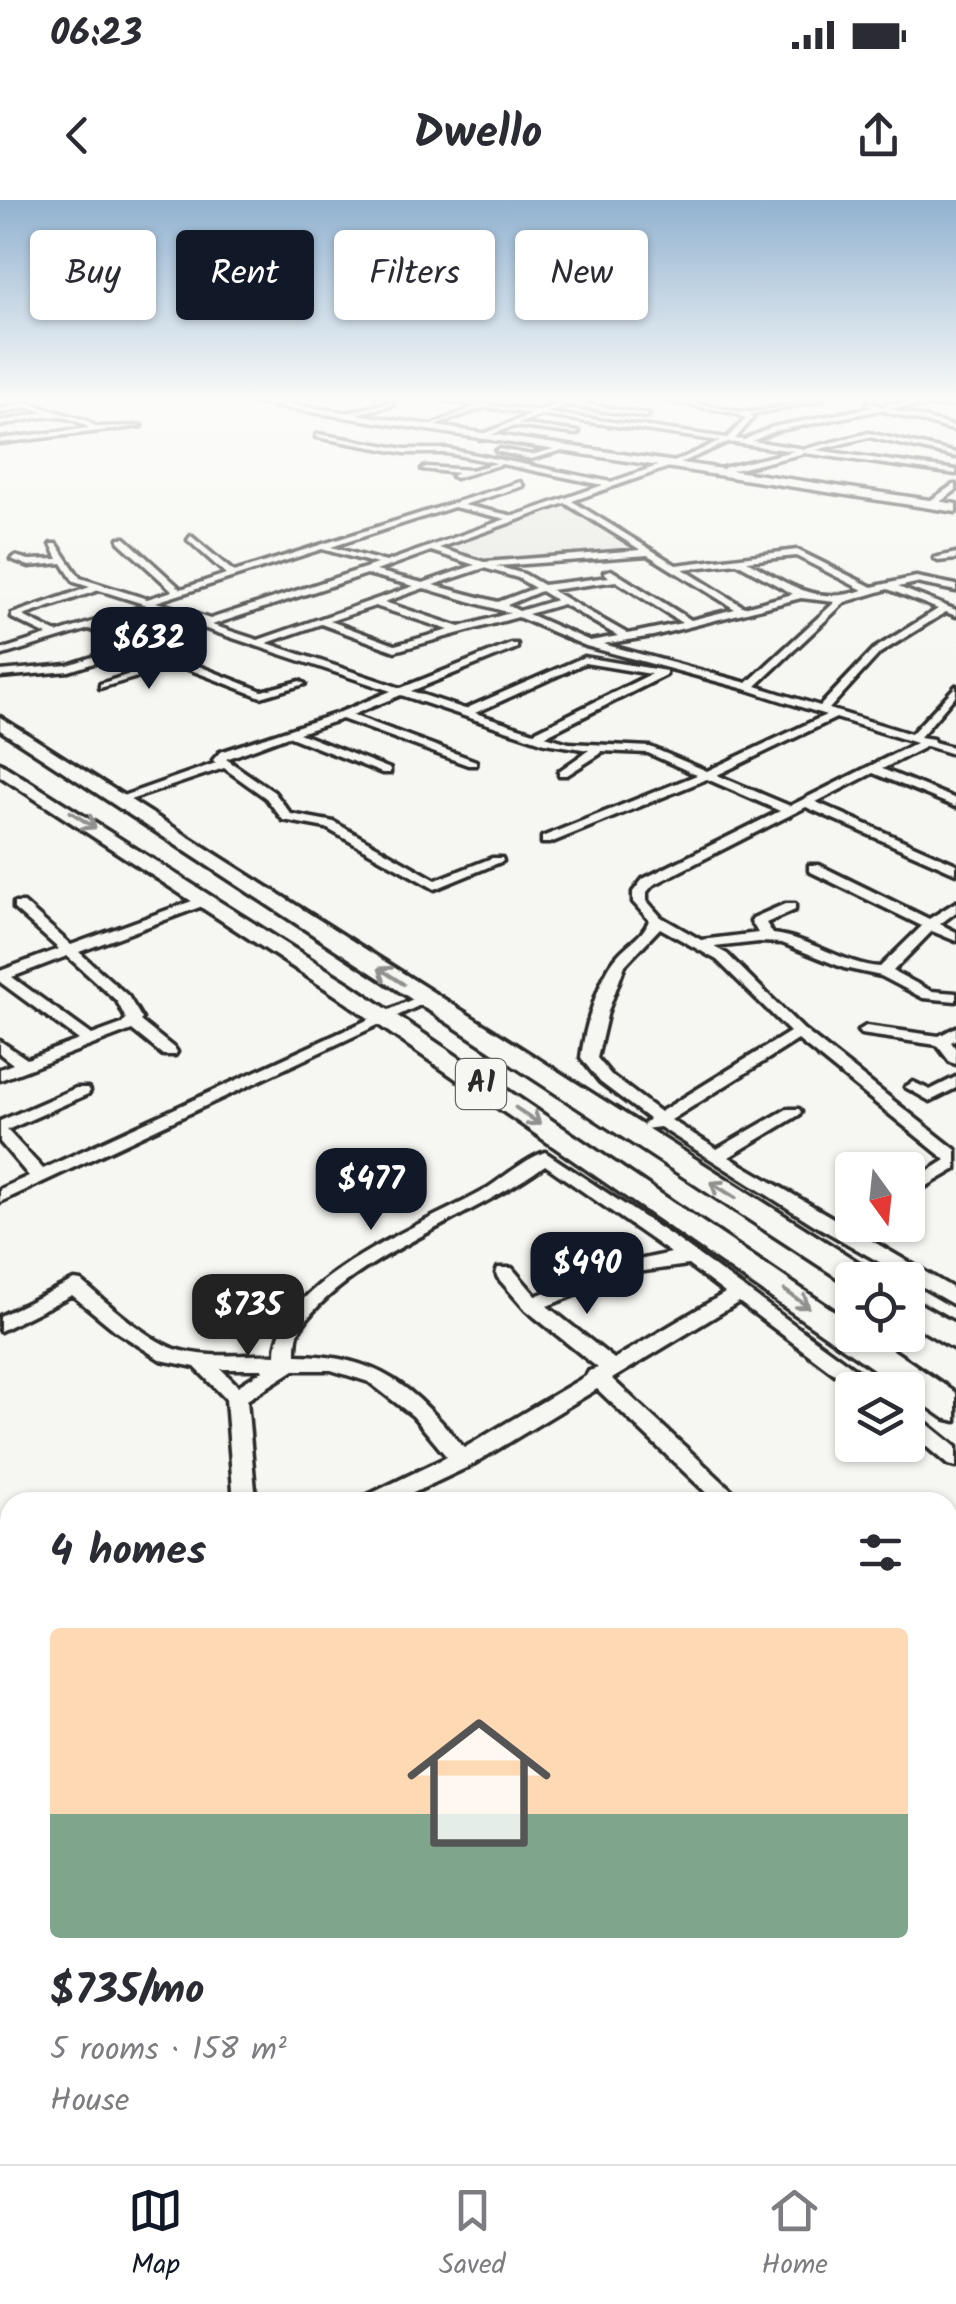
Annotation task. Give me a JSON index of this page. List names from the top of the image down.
{
  "streets": {
    "main road": ["A1"]
  },
  "north": "bottom",
  "page": {
    "status": "06:23",
    "header": "Dwello",
    "chip": [
      "Buy",
      "Rent",
      "Filters",
      "New"
    ],
    "price": [
      "$632",
      "$477",
      "$490",
      "$735"
    ],
    "heading": "4 homes",
    "list": [
      {
        "name": "$735/mo",
        "note": "5 rooms · 158 m² · House"
      }
    ],
    "tabs": ["Map", "Saved", "Home"]
  }
}
